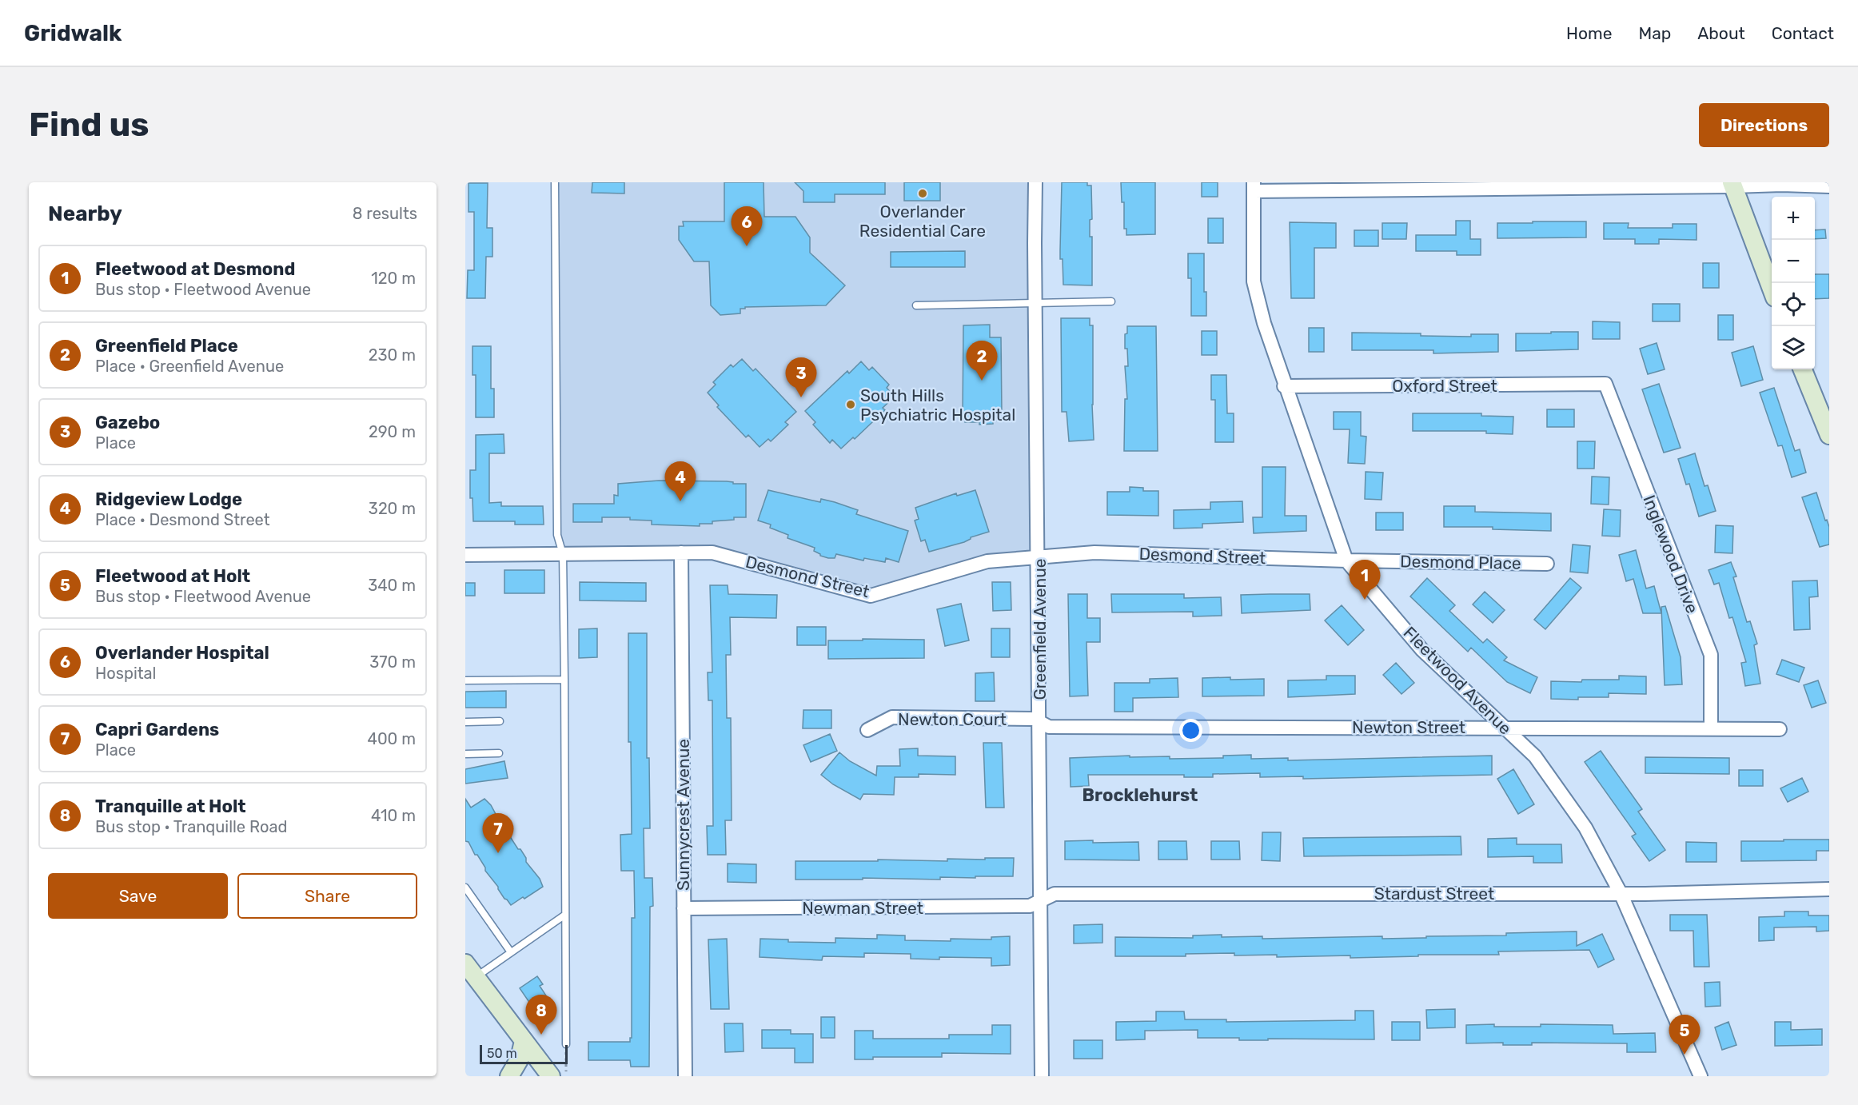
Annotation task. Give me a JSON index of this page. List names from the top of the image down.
{
  "streets": {
    "street": [
      "Oxford Street",
      "Inglewood Drive",
      "Desmond Street",
      "Desmond Place",
      "Greenfield Avenue",
      "Fleetwood Avenue",
      "Newton Court",
      "Newton Street",
      "Sunnycrest Avenue",
      "Stardust Street",
      "Newman Street"
    ]
  },
  "crossings": [
    ["Oxford Street", "Inglewood Drive"],
    ["Oxford Street", "Fleetwood Avenue"],
    ["Inglewood Drive", "Newton Street"],
    ["Desmond Street", "Desmond Place"],
    ["Desmond Street", "Greenfield Avenue"],
    ["Desmond Street", "Fleetwood Avenue"],
    ["Desmond Street", "Sunnycrest Avenue"],
    ["Desmond Place", "Fleetwood Avenue"],
    ["Greenfield Avenue", "Newton Court"],
    ["Greenfield Avenue", "Newton Street"],
    ["Greenfield Avenue", "Stardust Street"],
    ["Greenfield Avenue", "Newman Street"],
    ["Fleetwood Avenue", "Newton Street"],
    ["Fleetwood Avenue", "Stardust Street"],
    ["Newton Court", "Newton Street"],
    ["Sunnycrest Avenue", "Newman Street"],
    ["Stardust Street", "Newman Street"]
  ],
  "districts": ["Brocklehurst"],
  "places": ["Overlander Residential Care", "South Hills Psychiatric Hospital"],
  "scale_bar": "50 m",
  "page": {
    "header": "Gridwalk",
    "nav": [
      "Home",
      "Map",
      "About",
      "Contact"
    ],
    "buttons": [
      "Directions",
      ["Save", "Share"]
    ],
    "title": "Find us",
    "heading": ["Nearby", "8 results"],
    "map_buttons": ["+", "−"],
    "pins": [
      "6",
      "2",
      "3",
      "4",
      "1",
      "7",
      "8",
      "5"
    ],
    "list": [
      {
        "mark": "1",
        "name": "Fleetwood at Desmond",
        "note": "Bus stop · Fleetwood Avenue",
        "value": "120 m"
      },
      {
        "mark": "2",
        "name": "Greenfield Place",
        "note": "Place · Greenfield Avenue",
        "value": "230 m"
      },
      {
        "mark": "3",
        "name": "Gazebo",
        "note": "Place",
        "value": "290 m"
      },
      {
        "mark": "4",
        "name": "Ridgeview Lodge",
        "note": "Place · Desmond Street",
        "value": "320 m"
      },
      {
        "mark": "5",
        "name": "Fleetwood at Holt",
        "note": "Bus stop · Fleetwood Avenue",
        "value": "340 m"
      },
      {
        "mark": "6",
        "name": "Overlander Hospital",
        "note": "Hospital",
        "value": "370 m"
      },
      {
        "mark": "7",
        "name": "Capri Gardens",
        "note": "Place",
        "value": "400 m"
      },
      {
        "mark": "8",
        "name": "Tranquille at Holt",
        "note": "Bus stop · Tranquille Road",
        "value": "410 m"
      }
    ],
    "scale": "50 m"
  }
}
